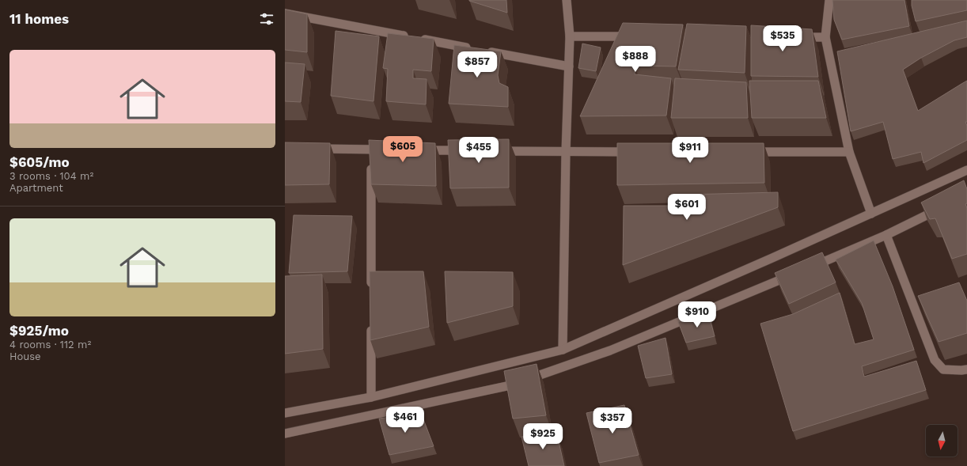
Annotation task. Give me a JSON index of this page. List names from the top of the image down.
{
  "north": "bottom",
  "page": {
    "heading": "11 homes",
    "price": [
      "$535",
      "$888",
      "$857",
      "$605",
      "$455",
      "$911",
      "$601",
      "$910",
      "$461",
      "$357",
      "$925"
    ],
    "list": [
      {
        "name": "$605/mo",
        "note": "3 rooms · 104 m² · Apartment"
      },
      {
        "name": "$925/mo",
        "note": "4 rooms · 112 m² · House"
      }
    ]
  }
}
